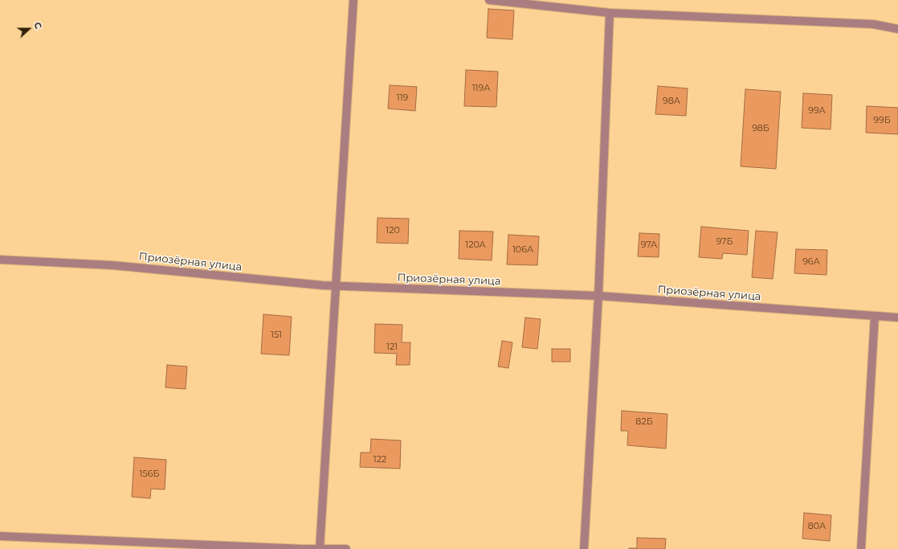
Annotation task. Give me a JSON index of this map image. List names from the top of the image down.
{
  "streets": {
    "street": ["Приозёрная улица"]
  },
  "house_numbers": [
    "119А",
    "119",
    "98А",
    "99А",
    "99Б",
    "98Б",
    "120",
    "97Б",
    "120А",
    "97А",
    "106А",
    "96А",
    "151",
    "121",
    "82Б",
    "122",
    "156Б",
    "80А"
  ],
  "north": "right"
}
